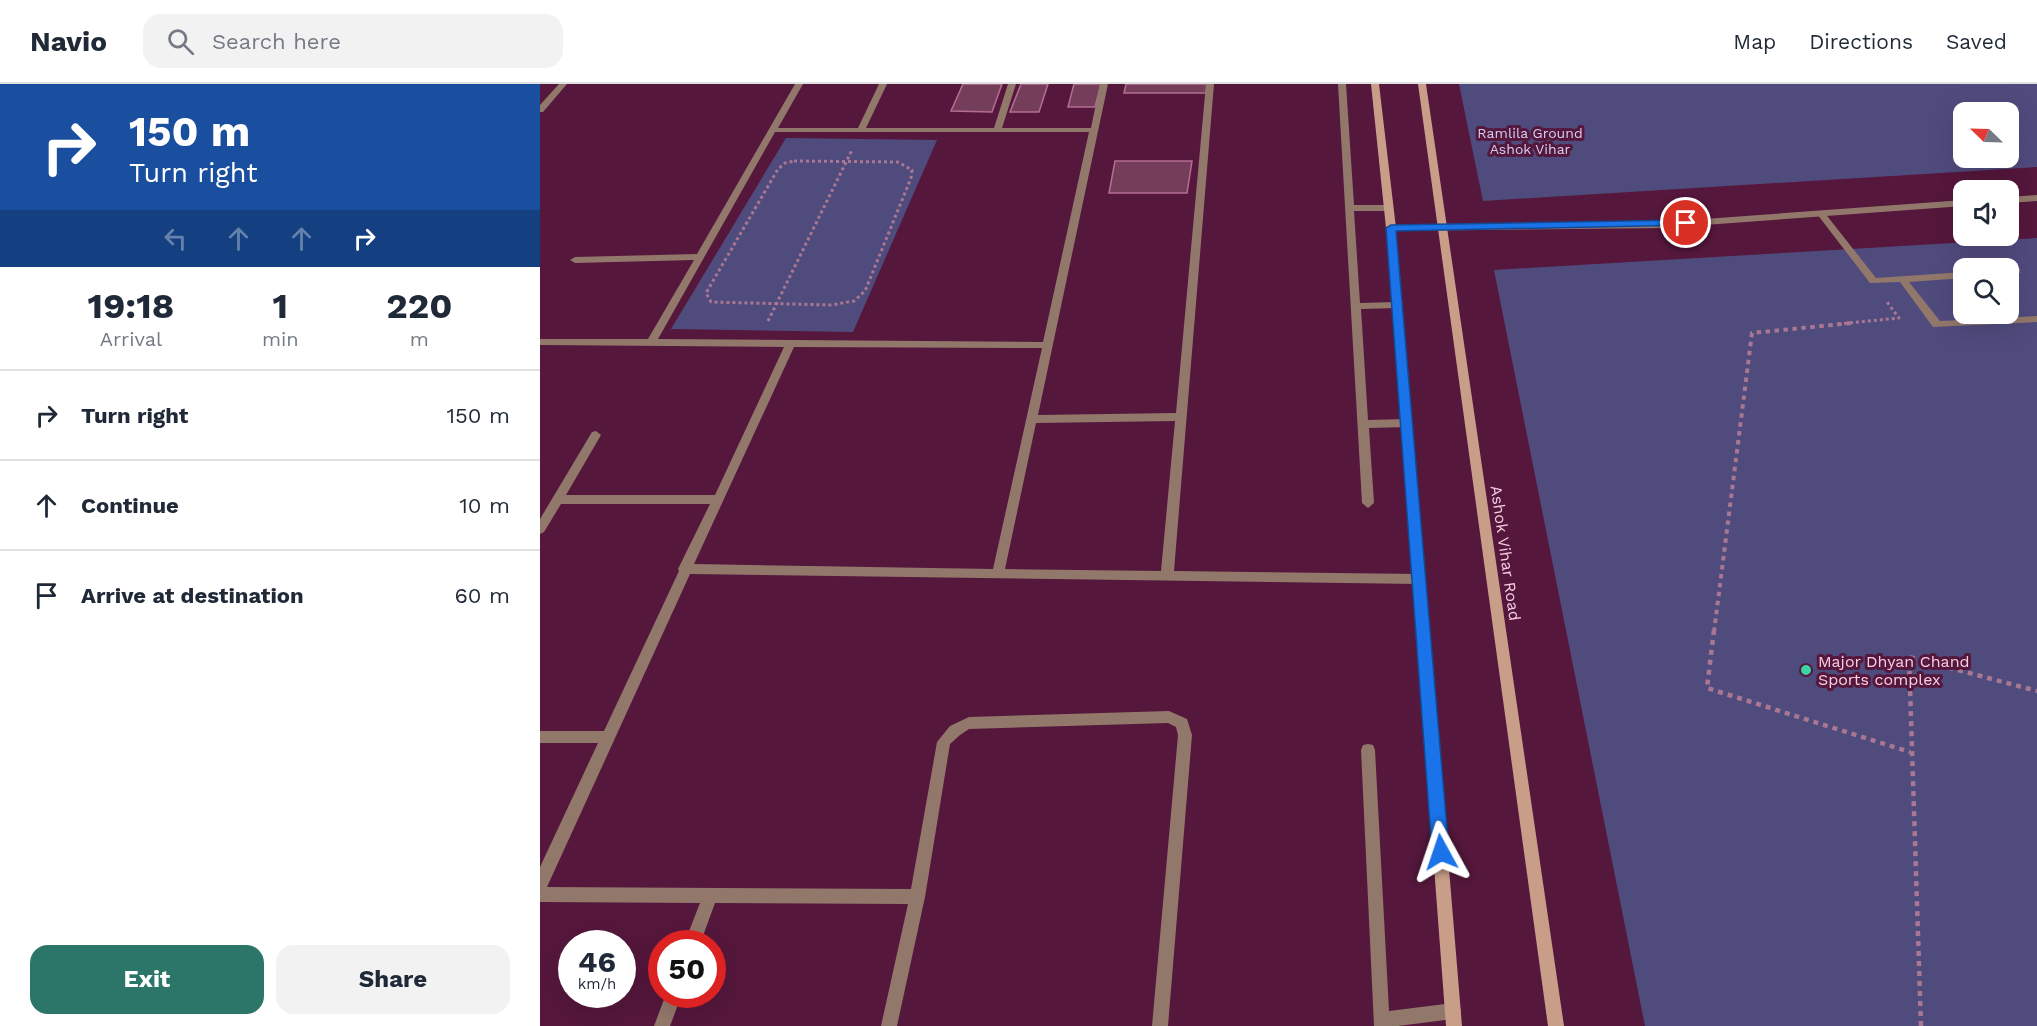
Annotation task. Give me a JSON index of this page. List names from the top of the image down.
{
  "streets": {
    "main road": ["Ashok Vihar Road"]
  },
  "parks": ["Ramlila Ground Ashok Vihar"],
  "places": ["Major Dhyan Chand Sports complex"],
  "north": "top left",
  "page": {
    "header": "Navio",
    "search": "Search here",
    "nav": ["Map", "Directions", "Saved"],
    "turn": ["150 m", "Turn right"],
    "eta": [
      "19:18",
      "Arrival",
      "1",
      "min",
      "220",
      "m"
    ],
    "list": [
      {
        "name": "Turn right",
        "value": "150 m"
      },
      {
        "name": "Continue",
        "value": "10 m"
      },
      {
        "name": "Arrive at destination",
        "value": "60 m"
      }
    ],
    "speed": "46 km/h",
    "limit": "50",
    "buttons": ["Exit", "Share"]
  }
}
